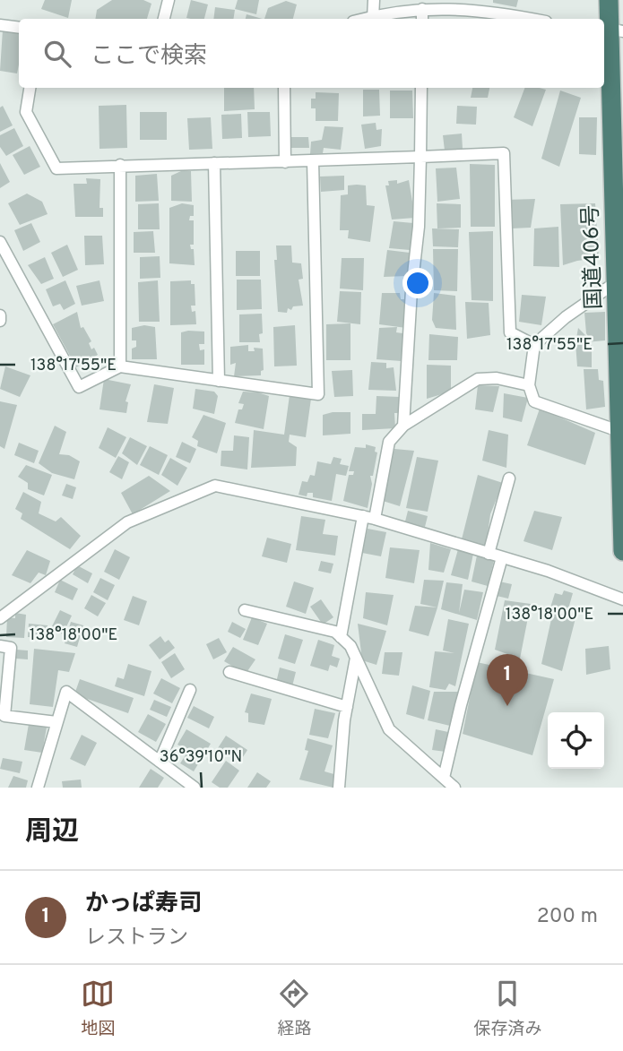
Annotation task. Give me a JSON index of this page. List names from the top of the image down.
{
  "streets": {
    "highway": ["国道406号"]
  },
  "page": {
    "search": "ここで検索",
    "pins": "1",
    "heading": "周辺",
    "list": [
      {
        "mark": "1",
        "name": "かっぱ寿司",
        "note": "レストラン",
        "value": "200 m"
      }
    ],
    "nav": ["地図", "経路", "保存済み"]
  },
  "coordinates": ["138°17'55\"E", "138°18'00\"E", "36°39'10\"N"]
}
